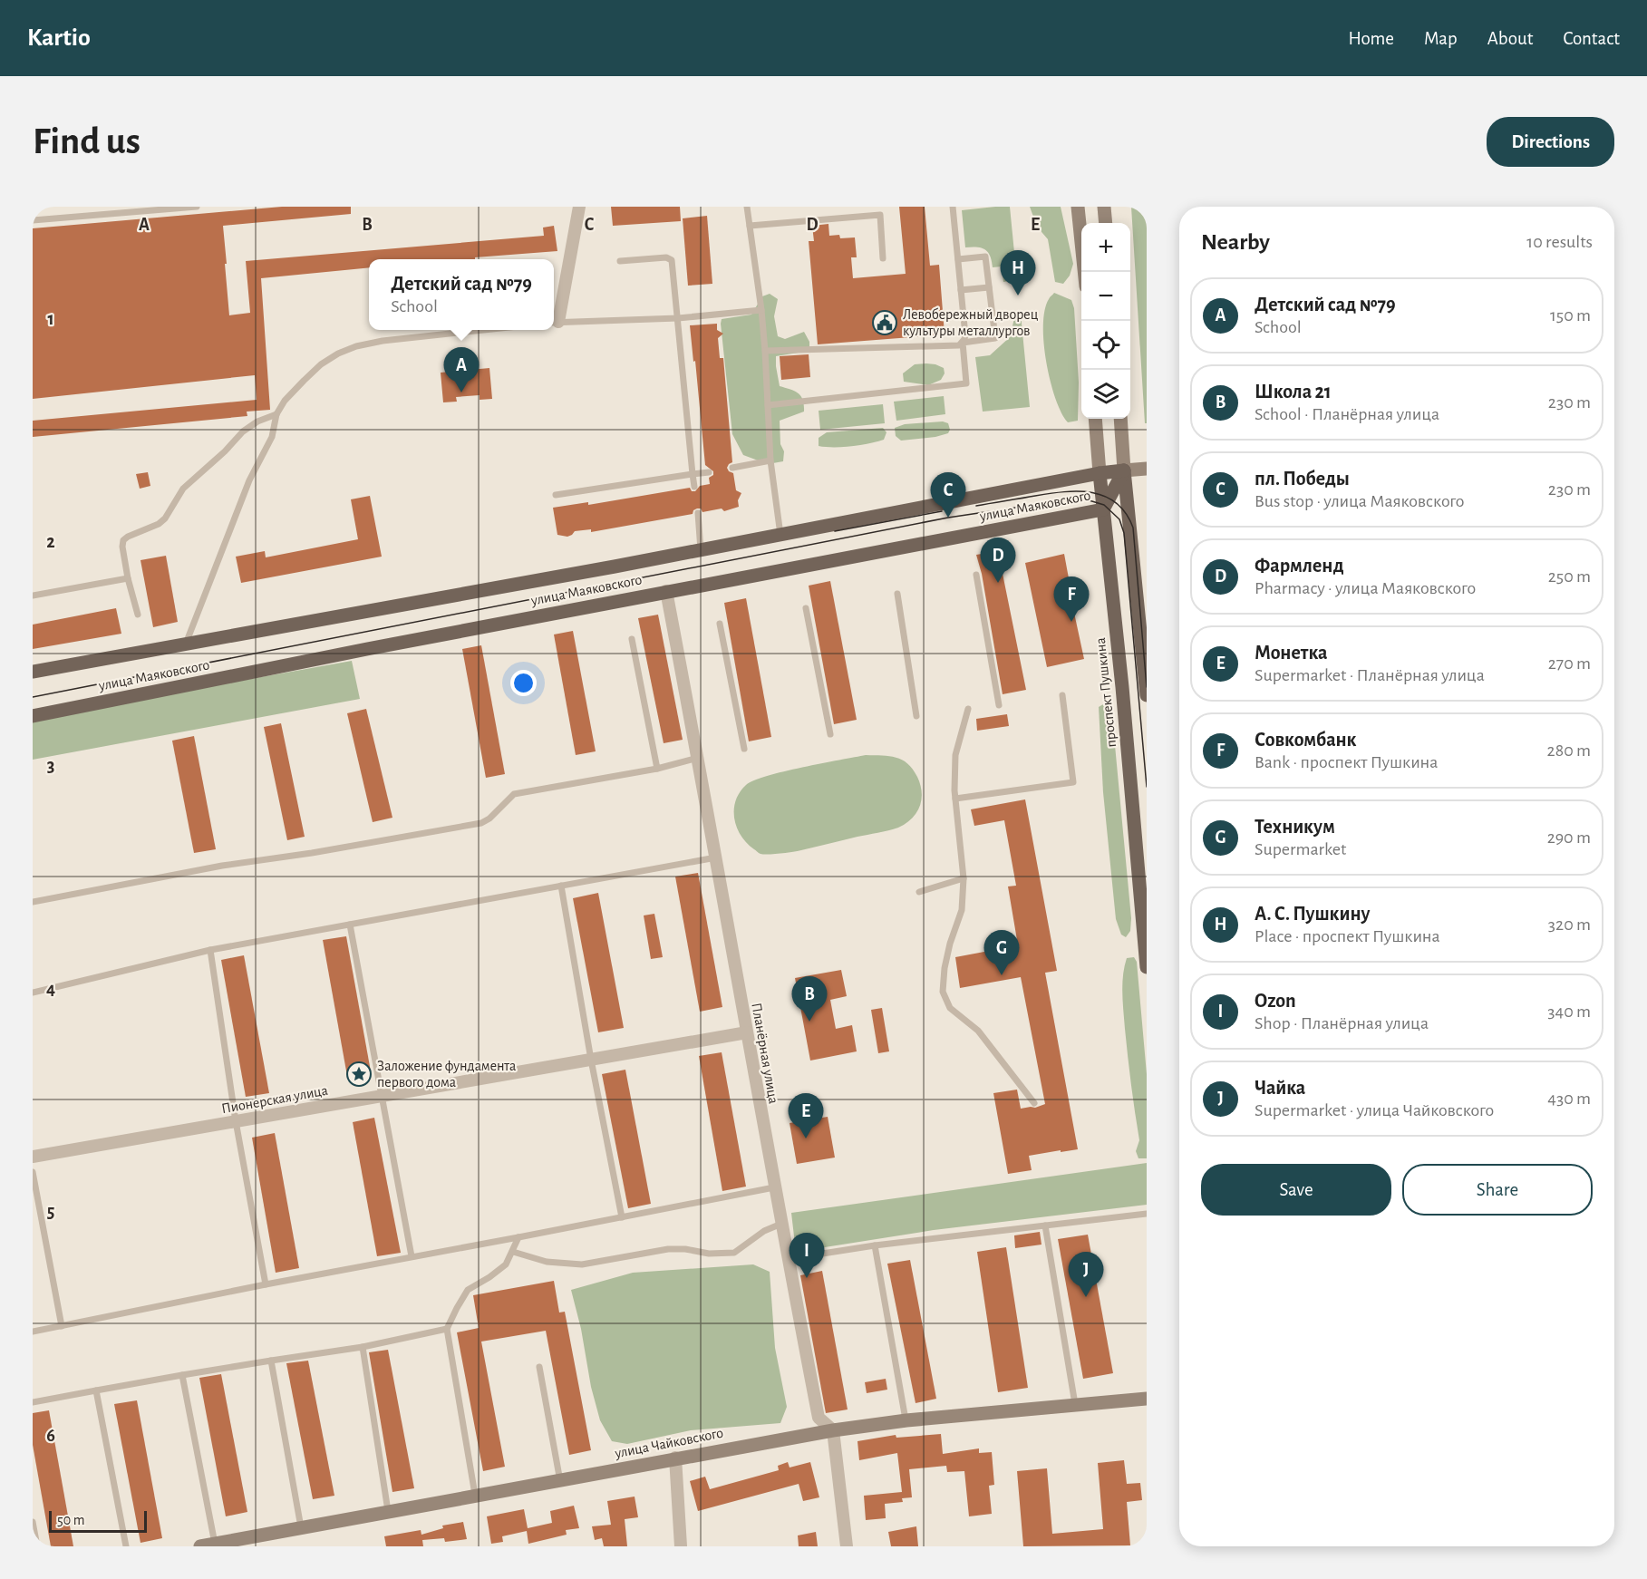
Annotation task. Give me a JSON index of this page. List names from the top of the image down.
{
  "streets": {
    "main road": ["улица Маяковского", "проспект Пушкина", "улица Чайковского"],
    "street": ["Планёрная улица", "Пионерская улица"]
  },
  "crossings": [
    ["улица Маяковского", "проспект Пушкина"],
    ["улица Маяковского", "Планёрная улица"],
    ["Планёрная улица", "Пионерская улица"],
    ["Планёрная улица", "улица Чайковского"]
  ],
  "places": {
    "public building": ["Левобережный дворец культуры металлургов"],
    "place": ["Заложение фундамента первого дома"]
  },
  "scale_bar": "50 m",
  "page": {
    "header": "Kartio",
    "nav": [
      "Home",
      "Map",
      "About",
      "Contact"
    ],
    "buttons": [
      "Directions",
      ["Save", "Share"]
    ],
    "title": "Find us",
    "heading": ["Nearby", "10 results"],
    "map_buttons": ["+", "−"],
    "pins": [
      "H",
      "A",
      "C",
      "D",
      "F",
      "G",
      "B",
      "E",
      "I",
      "J"
    ],
    "popup": ["Детский сад №79", "School"],
    "list": [
      {
        "mark": "A",
        "name": "Детский сад №79",
        "note": "School",
        "value": "150 m"
      },
      {
        "mark": "B",
        "name": "Школа 21",
        "note": "School · Планёрная улица",
        "value": "230 m"
      },
      {
        "mark": "C",
        "name": "пл. Победы",
        "note": "Bus stop · улица Маяковского",
        "value": "230 m"
      },
      {
        "mark": "D",
        "name": "Фармленд",
        "note": "Pharmacy · улица Маяковского",
        "value": "250 m"
      },
      {
        "mark": "E",
        "name": "Монетка",
        "note": "Supermarket · Планёрная улица",
        "value": "270 m"
      },
      {
        "mark": "F",
        "name": "Совкомбанк",
        "note": "Bank · проспект Пушкина",
        "value": "280 m"
      },
      {
        "mark": "G",
        "name": "Техникум",
        "note": "Supermarket",
        "value": "290 m"
      },
      {
        "mark": "H",
        "name": "А. С. Пушкину",
        "note": "Place · проспект Пушкина",
        "value": "320 m"
      },
      {
        "mark": "I",
        "name": "Ozon",
        "note": "Shop · Планёрная улица",
        "value": "340 m"
      },
      {
        "mark": "J",
        "name": "Чайка",
        "note": "Supermarket · улица Чайковского",
        "value": "430 m"
      }
    ],
    "scale": "50 m"
  },
  "grid": {
    "columns": [
      "A",
      "B",
      "C",
      "D",
      "E"
    ],
    "rows": [
      "1",
      "2",
      "3",
      "4",
      "5",
      "6"
    ]
  }
}
